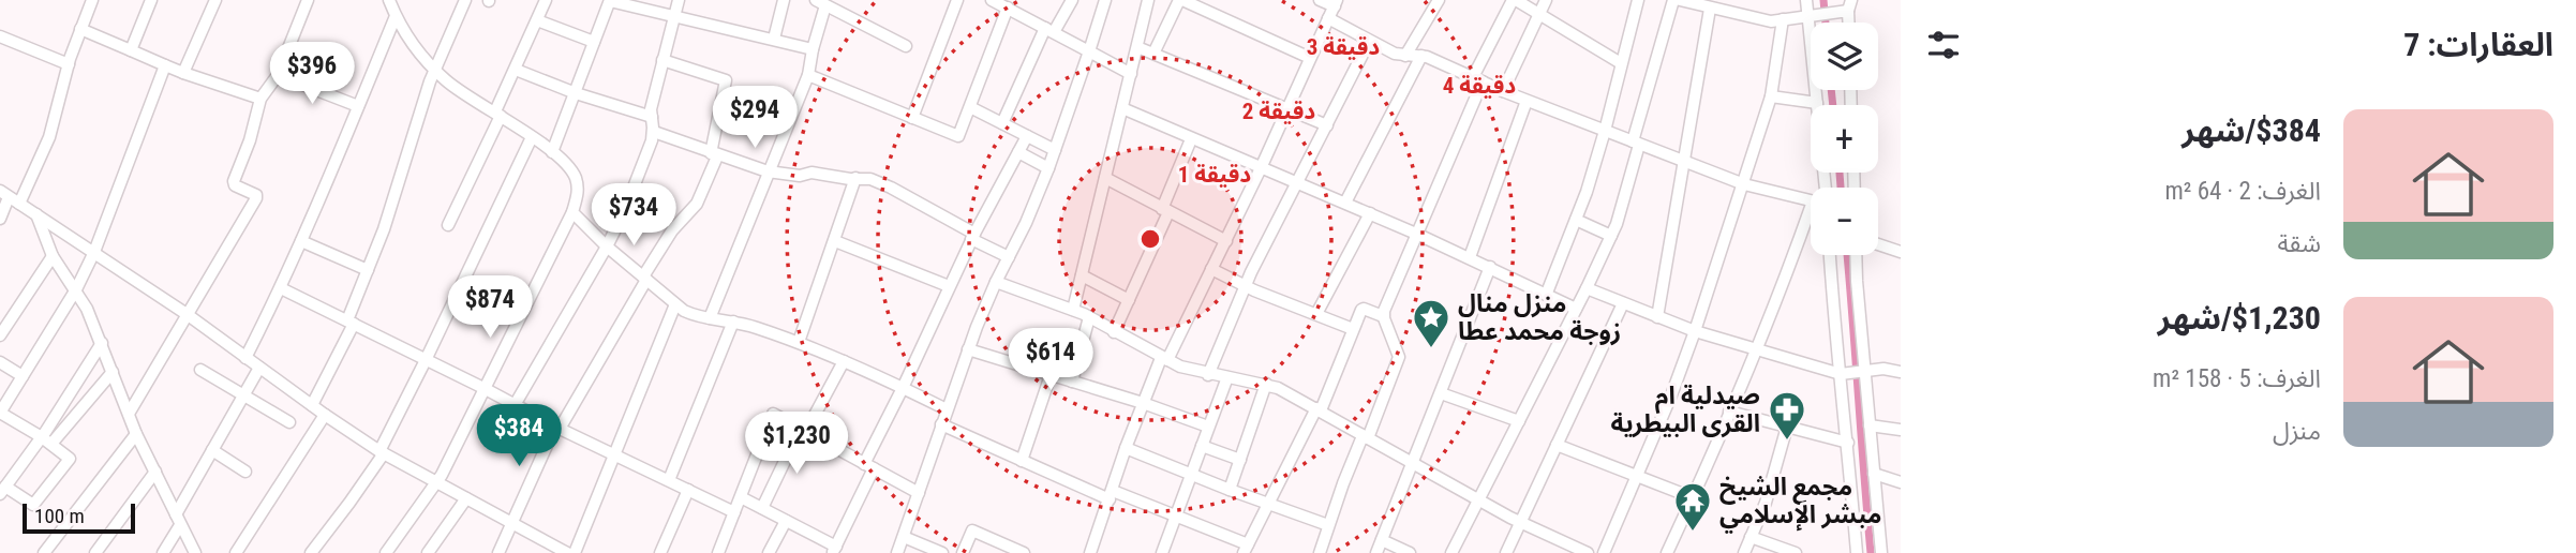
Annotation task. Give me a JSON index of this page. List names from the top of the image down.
{
  "places": {
    "place": ["منزل منال زوجة محمد عطا"],
    "pharmacy": ["صيدلية ام القرى البيطرية"],
    "temple": ["مجمع الشيخ مبشر الإسلامي"]
  },
  "scale_bar": "100 m",
  "page": {
    "heading": "العقارات: 7",
    "map_buttons": ["+", "−"],
    "price": [
      "$396",
      "$294",
      "$734",
      "$874",
      "$614",
      "$384",
      "$1,230"
    ],
    "list": [
      {
        "name": "$384/شهر",
        "note": "الغرف: 2 · 64 m² · شقة"
      },
      {
        "name": "$1,230/شهر",
        "note": "الغرف: 5 · 158 m² · منزل"
      }
    ],
    "scale": "100 m"
  },
  "rings": [
    "3 دقيقة",
    "4 دقيقة",
    "2 دقيقة",
    "1 دقيقة"
  ]
}
